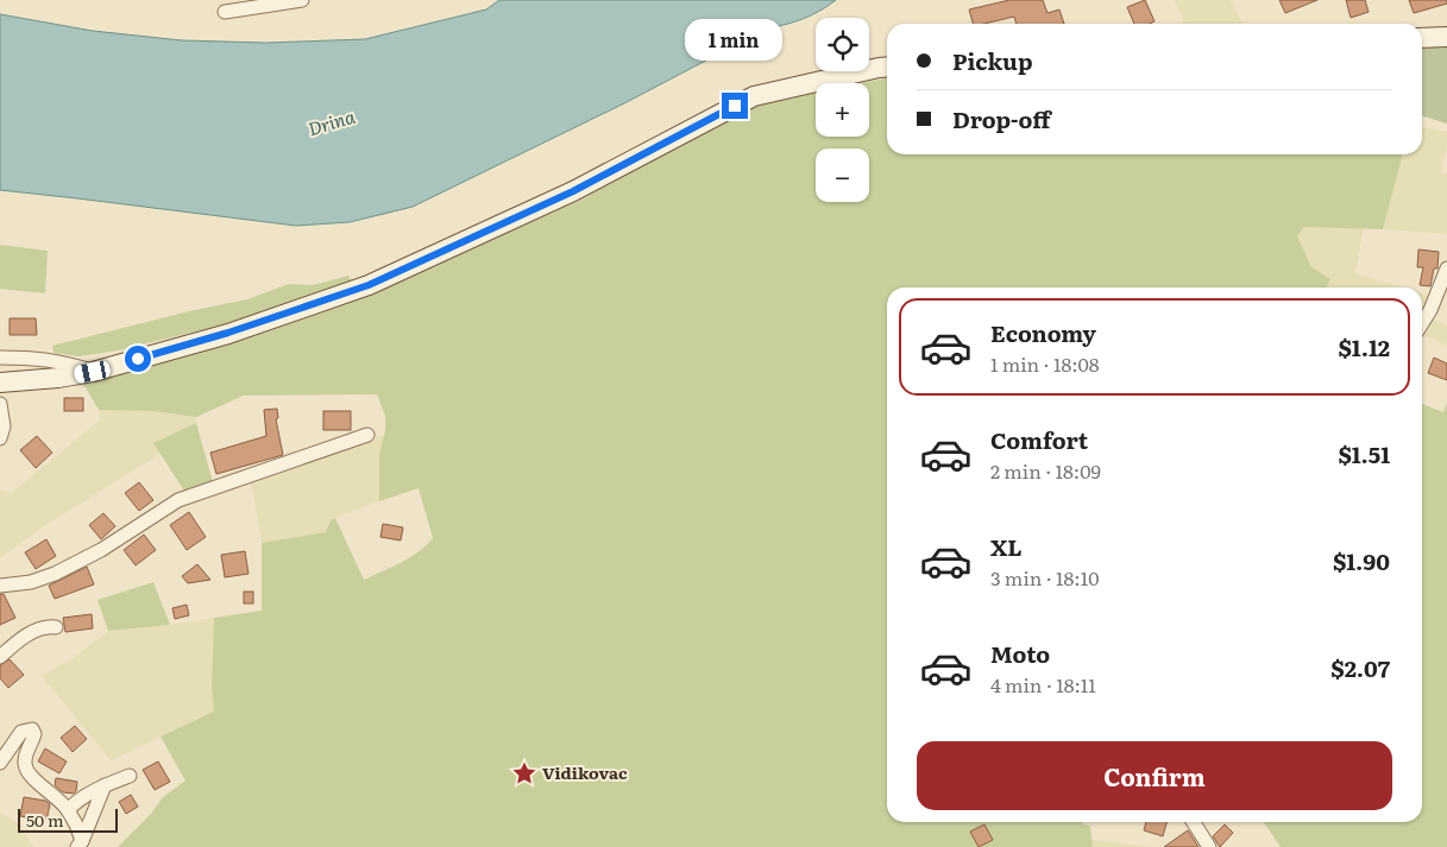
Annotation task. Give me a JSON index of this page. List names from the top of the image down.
{
  "water": ["Drina"],
  "places": {
    "place": ["Vidikovac"]
  },
  "scale_bar": "50 m",
  "page": {
    "map_buttons": ["+", "−"],
    "bubble": "1 min",
    "banner": ["Pickup", "Drop-off"],
    "list": [
      {
        "name": "Economy",
        "note": "1 min · 18:08",
        "value": "$1.12"
      },
      {
        "name": "Comfort",
        "note": "2 min · 18:09",
        "value": "$1.51"
      },
      {
        "name": "XL",
        "note": "3 min · 18:10",
        "value": "$1.90"
      },
      {
        "name": "Moto",
        "note": "4 min · 18:11",
        "value": "$2.07"
      }
    ],
    "buttons": "Confirm",
    "scale": "50 m"
  }
}
